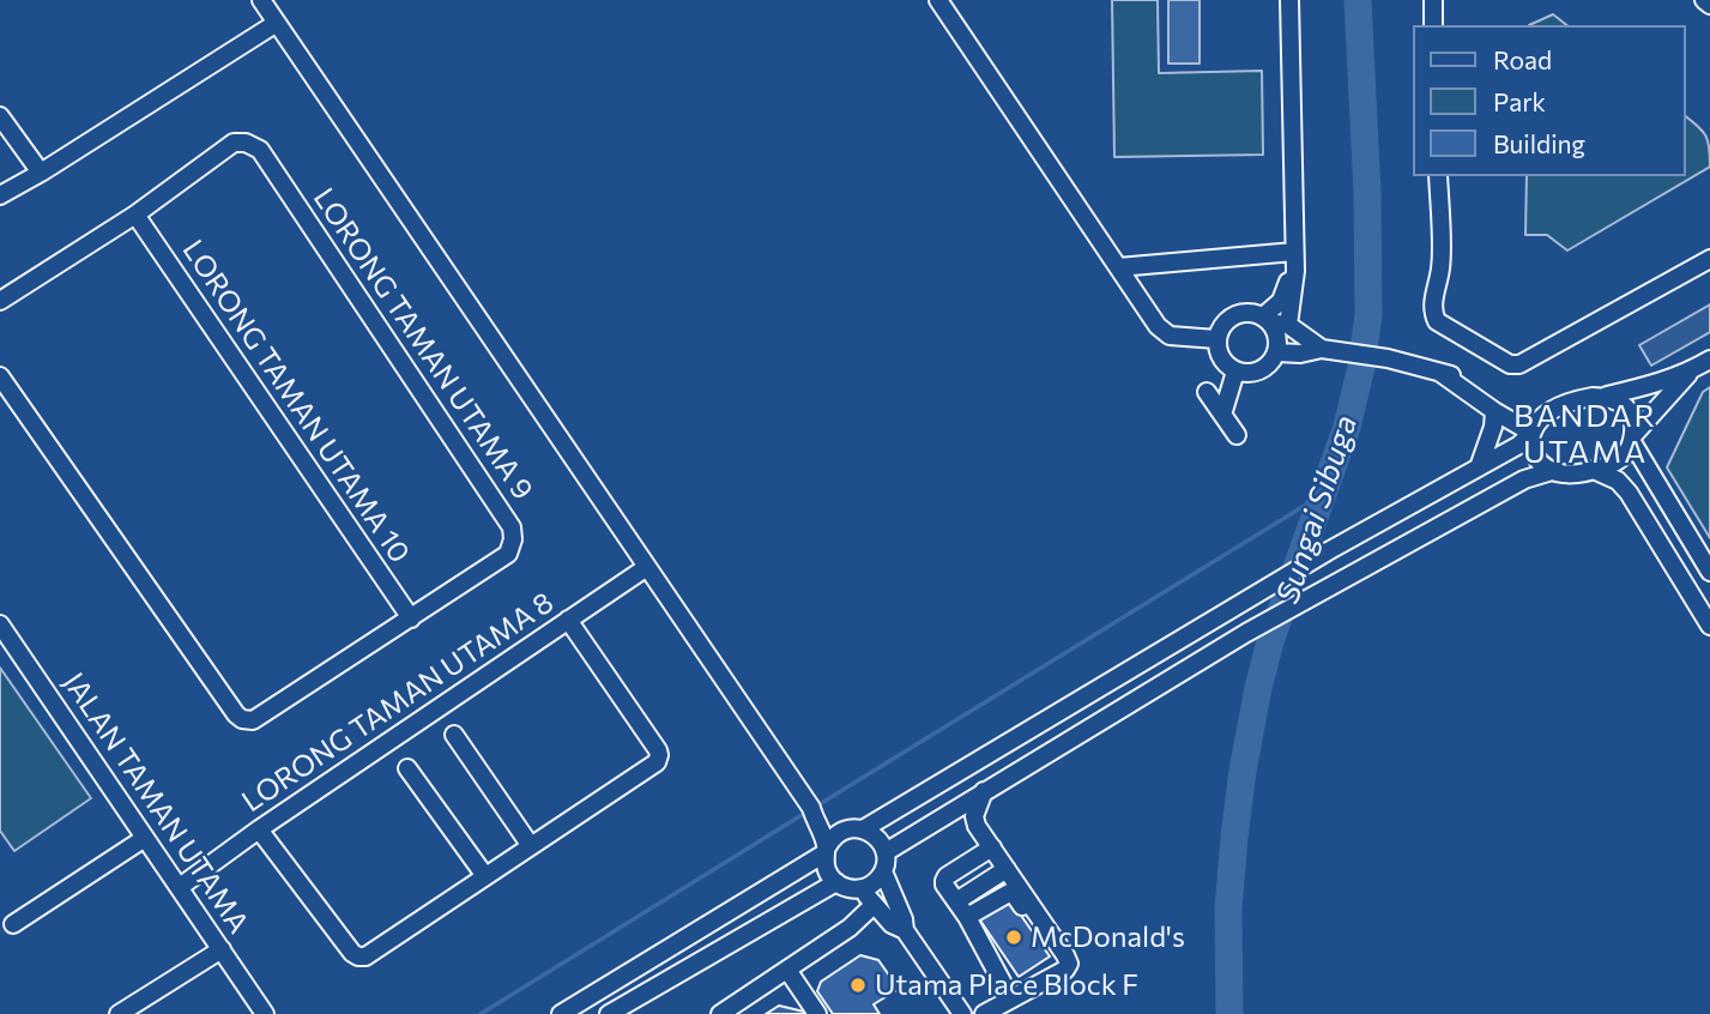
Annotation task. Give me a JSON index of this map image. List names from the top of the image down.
{
  "streets": {
    "street": [
      "LORONG TAMAN UTAMA 9",
      "LORONG TAMAN UTAMA 10",
      "LORONG TAMAN UTAMA 8",
      "JALAN TAMAN UTAMA"
    ]
  },
  "crossings": [
    ["LORONG TAMAN UTAMA 9", "LORONG TAMAN UTAMA 10"],
    ["LORONG TAMAN UTAMA 8", "JALAN TAMAN UTAMA"]
  ],
  "districts": ["BANDAR UTAMA"],
  "water": ["Sungai Sibuga"],
  "places": ["McDonald's", "Utama Place Block F"],
  "legend": ["Road", "Park", "Building"]
}
